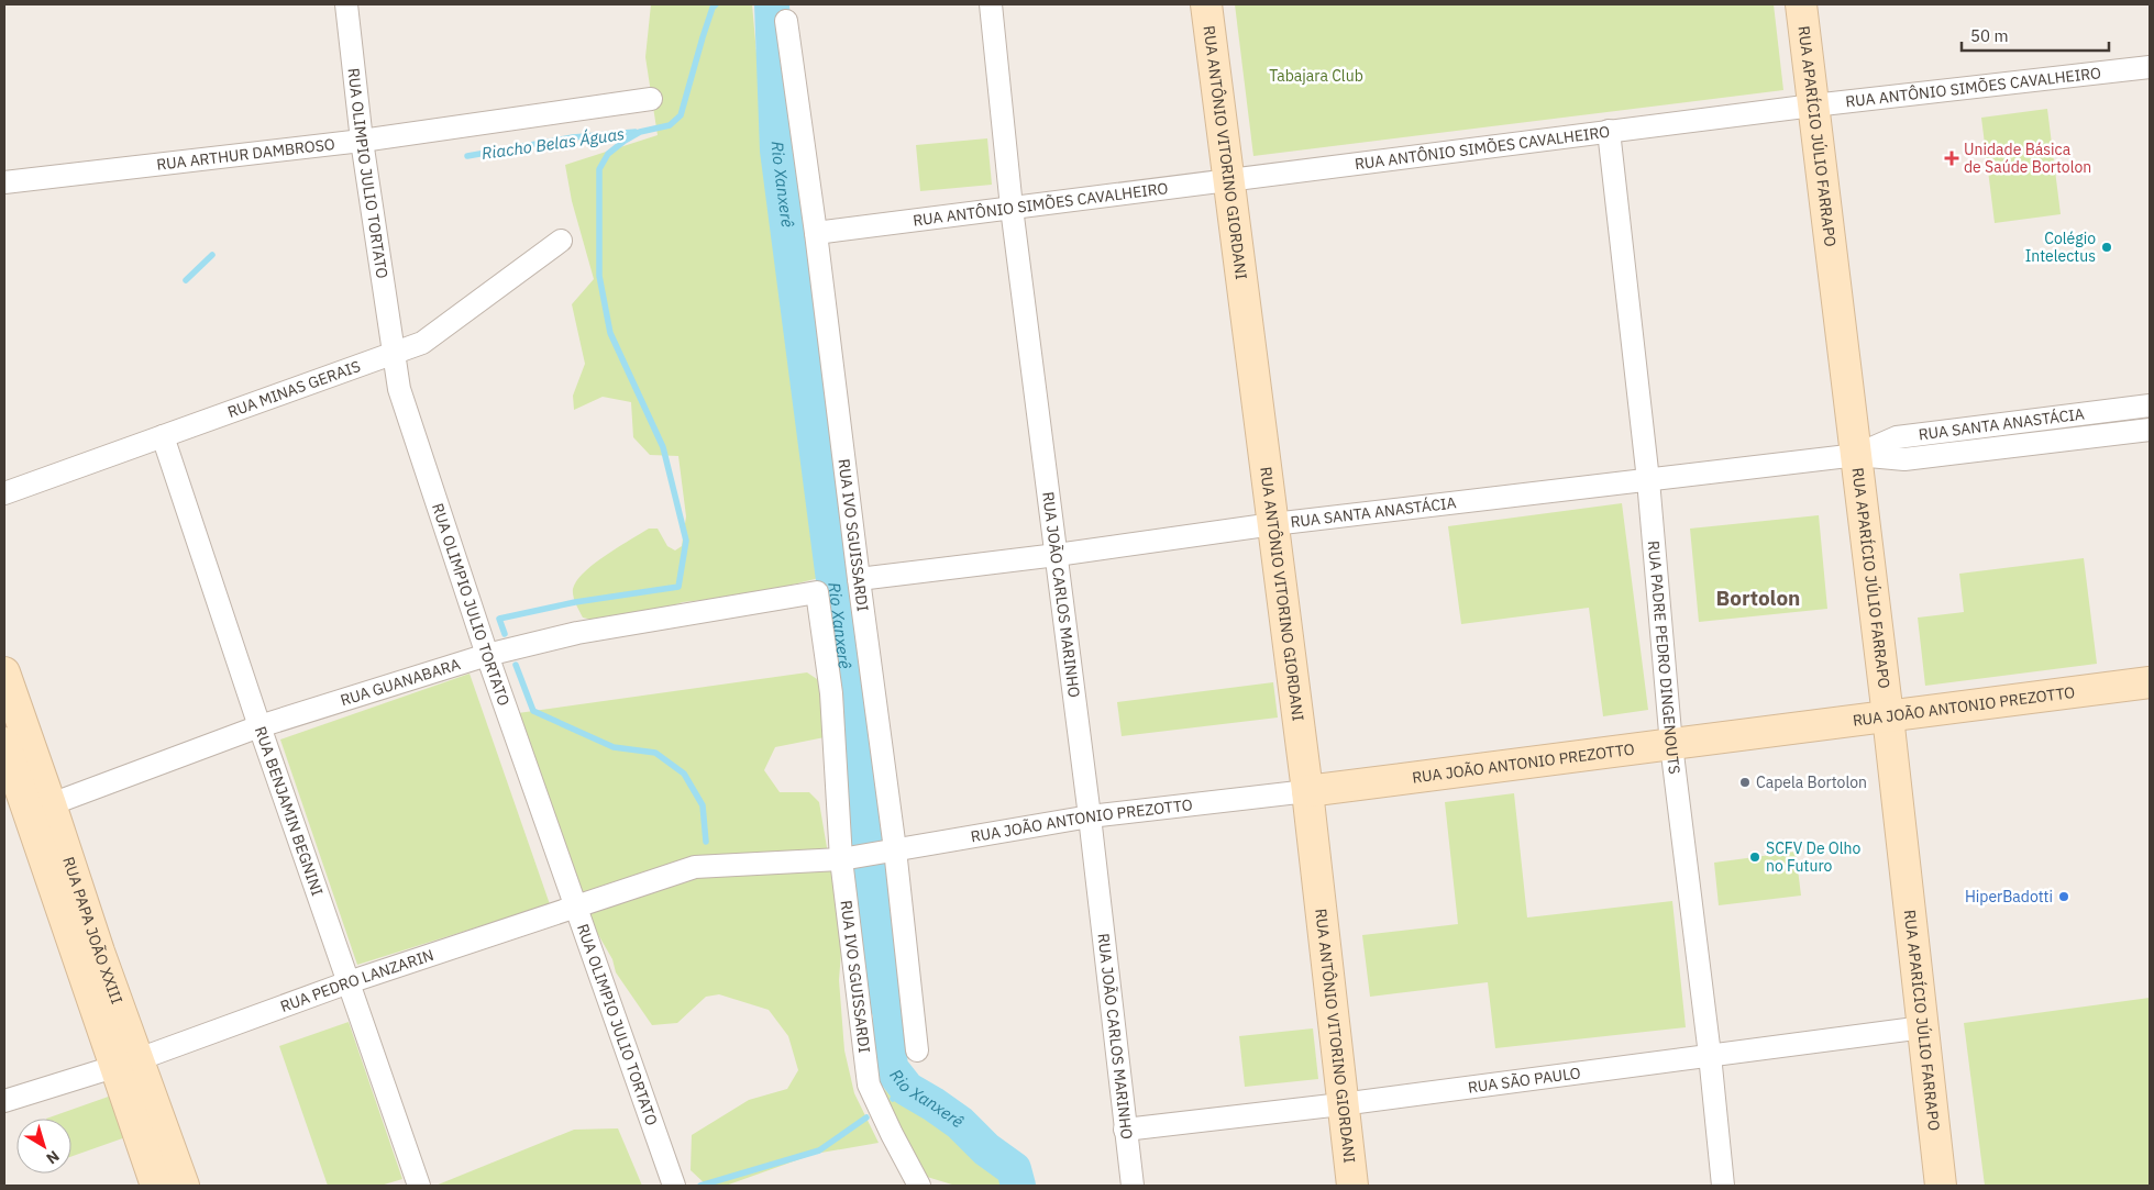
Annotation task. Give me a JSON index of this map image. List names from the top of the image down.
{
  "streets": {
    "street": [
      "RUA ANTÔNIO SIMÕES CAVALHEIRO",
      "RUA APARÍCIO JÚLIO FARRAPO",
      "RUA ANTÔNIO VITORINO GIORDANI",
      "RUA ARTHUR DAMBROSO",
      "RUA OLIMPIO JULIO TORTATO",
      "RUA MINAS GERAIS",
      "RUA SANTA ANASTÁCIA",
      "RUA IVO SGUISSARDI",
      "RUA JOÃO CARLOS MARINHO",
      "RUA PADRE PEDRO DINGENOUTS",
      "RUA GUANABARA",
      "RUA JOÃO ANTONIO PREZOTTO",
      "RUA BENJAMIN BEGNINI",
      "RUA PAPA JOÃO XXIII",
      "RUA PEDRO LANZARIN",
      "RUA SÃO PAULO"
    ]
  },
  "crossings": [
    ["RUA ANTÔNIO SIMÕES CAVALHEIRO", "RUA APARÍCIO JÚLIO FARRAPO"],
    ["RUA ANTÔNIO SIMÕES CAVALHEIRO", "RUA ANTÔNIO VITORINO GIORDANI"],
    ["RUA ANTÔNIO SIMÕES CAVALHEIRO", "RUA IVO SGUISSARDI"],
    ["RUA ANTÔNIO SIMÕES CAVALHEIRO", "RUA JOÃO CARLOS MARINHO"],
    ["RUA ANTÔNIO SIMÕES CAVALHEIRO", "RUA PADRE PEDRO DINGENOUTS"],
    ["RUA APARÍCIO JÚLIO FARRAPO", "RUA SANTA ANASTÁCIA"],
    ["RUA APARÍCIO JÚLIO FARRAPO", "RUA JOÃO ANTONIO PREZOTTO"],
    ["RUA APARÍCIO JÚLIO FARRAPO", "RUA SÃO PAULO"],
    ["RUA ANTÔNIO VITORINO GIORDANI", "RUA SANTA ANASTÁCIA"],
    ["RUA ANTÔNIO VITORINO GIORDANI", "RUA JOÃO ANTONIO PREZOTTO"],
    ["RUA ANTÔNIO VITORINO GIORDANI", "RUA SÃO PAULO"],
    ["RUA ARTHUR DAMBROSO", "RUA OLIMPIO JULIO TORTATO"],
    ["RUA OLIMPIO JULIO TORTATO", "RUA MINAS GERAIS"],
    ["RUA OLIMPIO JULIO TORTATO", "RUA GUANABARA"],
    ["RUA OLIMPIO JULIO TORTATO", "RUA JOÃO ANTONIO PREZOTTO"],
    ["RUA OLIMPIO JULIO TORTATO", "RUA PEDRO LANZARIN"],
    ["RUA MINAS GERAIS", "RUA BENJAMIN BEGNINI"],
    ["RUA SANTA ANASTÁCIA", "RUA IVO SGUISSARDI"],
    ["RUA SANTA ANASTÁCIA", "RUA JOÃO CARLOS MARINHO"],
    ["RUA SANTA ANASTÁCIA", "RUA PADRE PEDRO DINGENOUTS"],
    ["RUA IVO SGUISSARDI", "RUA GUANABARA"],
    ["RUA IVO SGUISSARDI", "RUA JOÃO ANTONIO PREZOTTO"],
    ["RUA JOÃO CARLOS MARINHO", "RUA JOÃO ANTONIO PREZOTTO"],
    ["RUA JOÃO CARLOS MARINHO", "RUA SÃO PAULO"],
    ["RUA PADRE PEDRO DINGENOUTS", "RUA JOÃO ANTONIO PREZOTTO"],
    ["RUA PADRE PEDRO DINGENOUTS", "RUA SÃO PAULO"],
    ["RUA GUANABARA", "RUA BENJAMIN BEGNINI"],
    ["RUA GUANABARA", "RUA PAPA JOÃO XXIII"],
    ["RUA JOÃO ANTONIO PREZOTTO", "RUA PEDRO LANZARIN"],
    ["RUA BENJAMIN BEGNINI", "RUA PEDRO LANZARIN"],
    ["RUA PAPA JOÃO XXIII", "RUA PEDRO LANZARIN"]
  ],
  "districts": ["Bortolon"],
  "water": ["Riacho Belas Águas", "Rio Xanxerê"],
  "parks": ["Tabajara Club"],
  "places": {
    "health": ["Unidade Básica de Saúde Bortolon"],
    "other": [
      "Colégio Intelectus",
      "Capela Bortolon",
      "SCFV De Olho no Futuro",
      "HiperBadotti"
    ]
  },
  "scale_bar": "50 m",
  "north": "bottom right"
}
